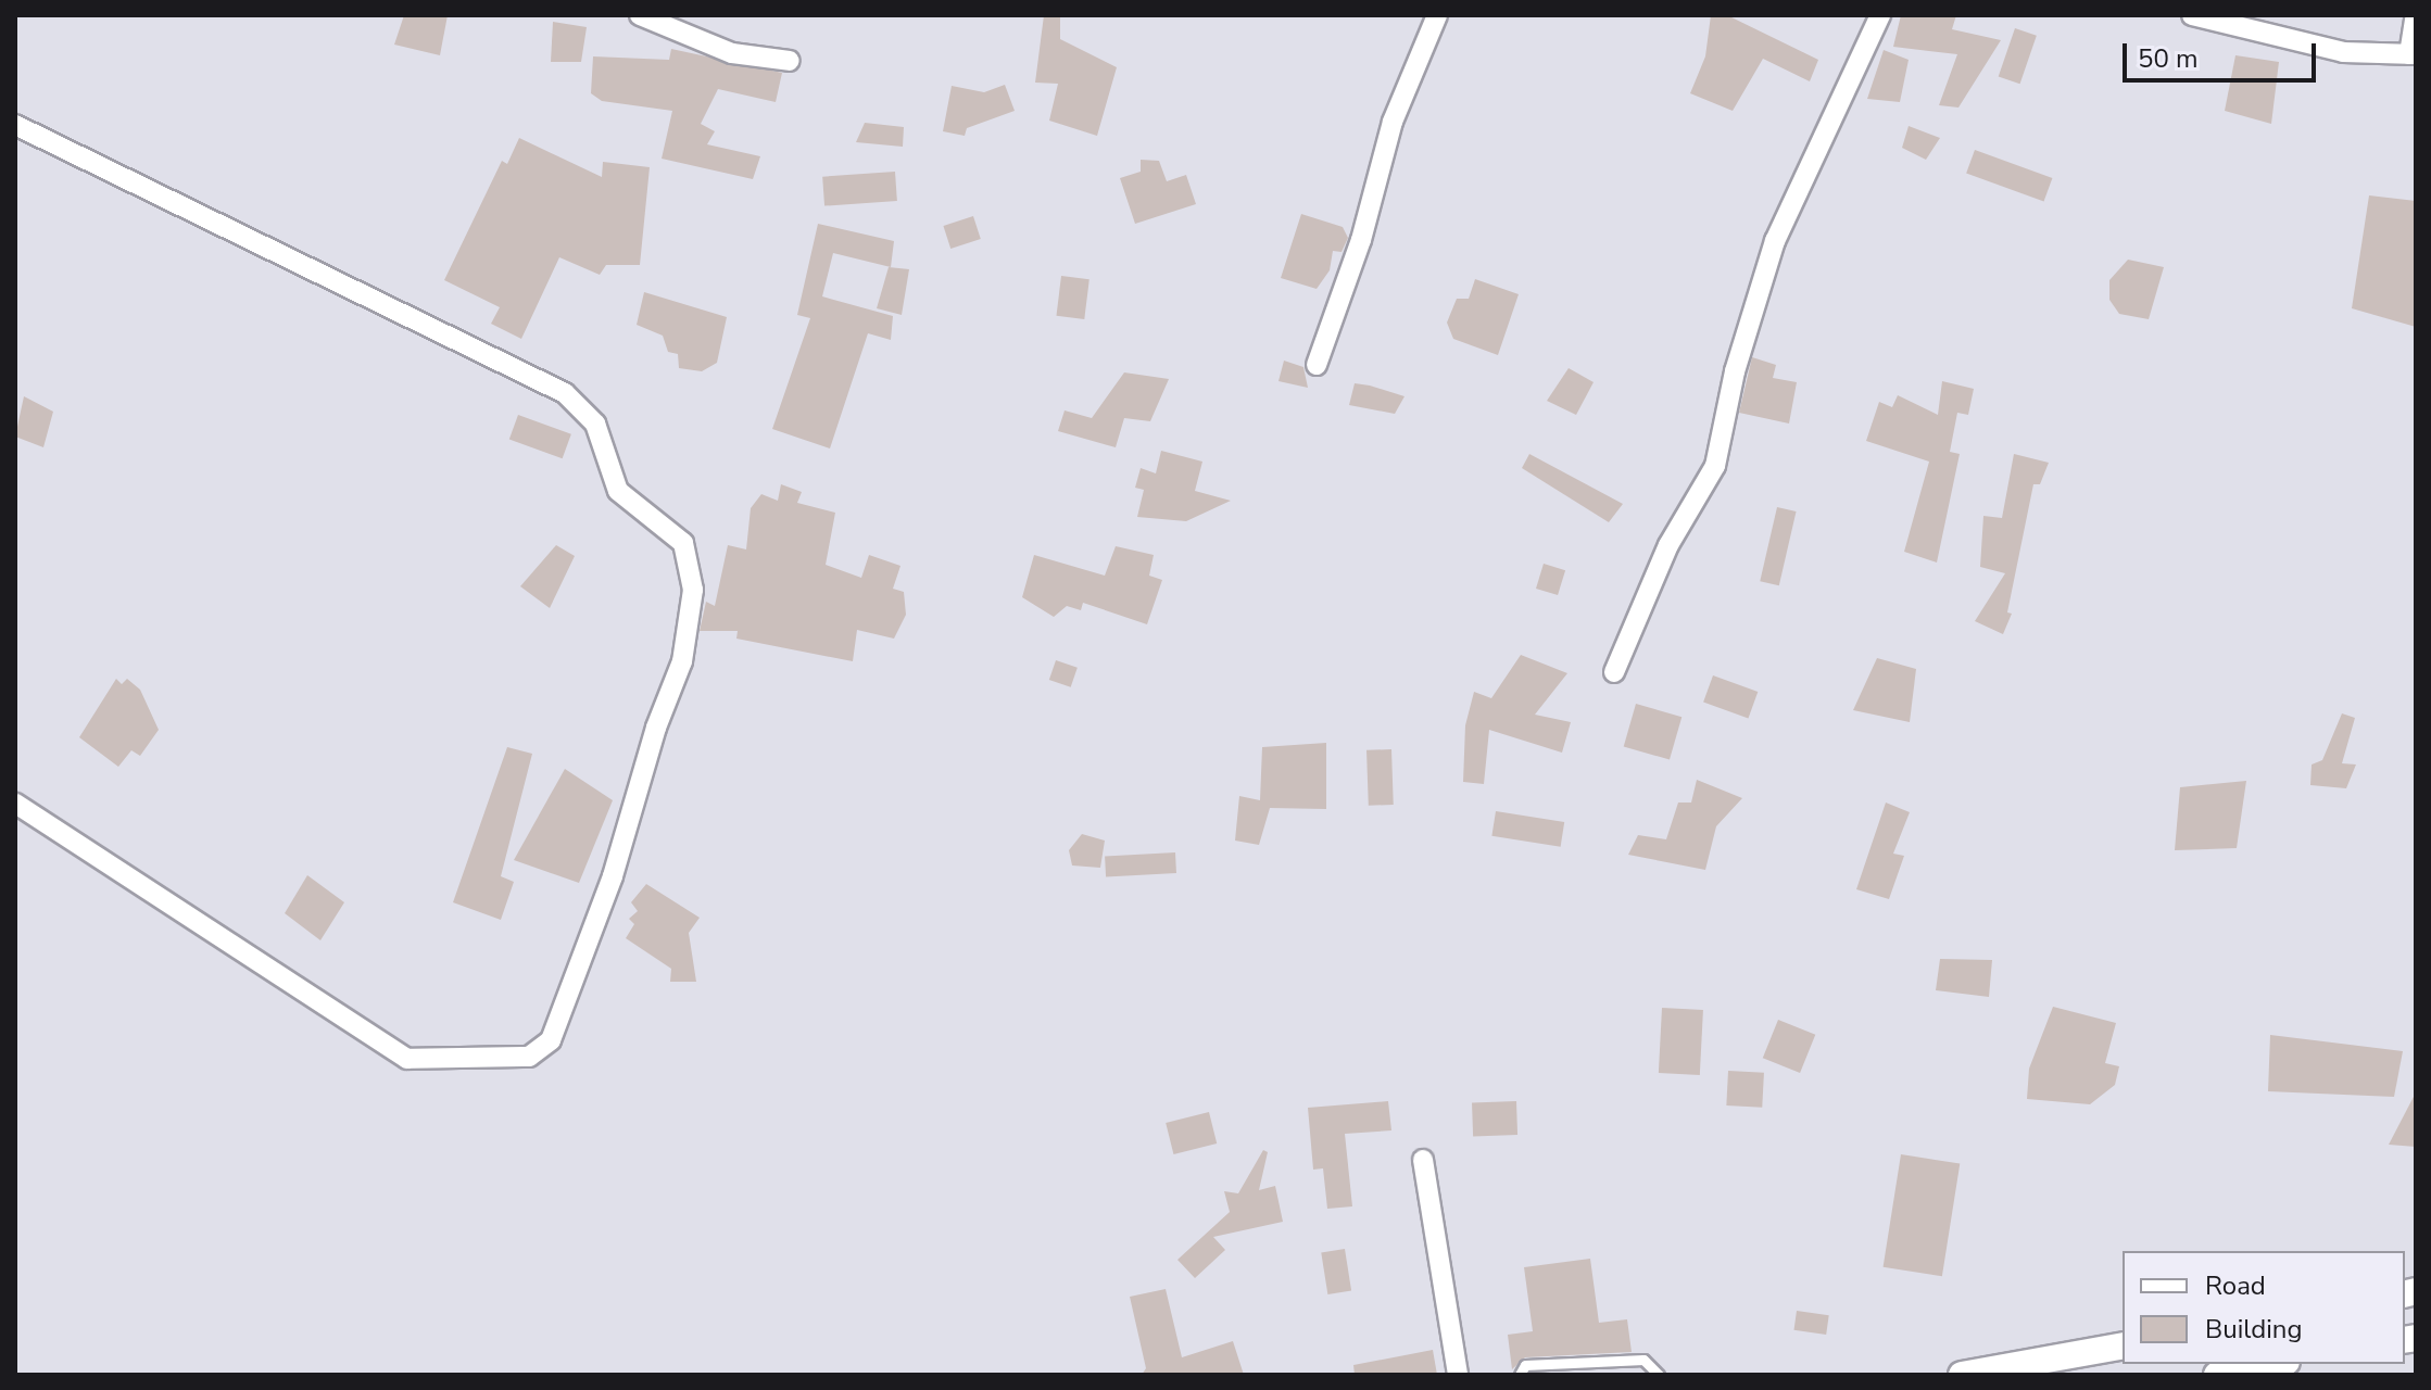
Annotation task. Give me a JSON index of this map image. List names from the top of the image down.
{
  "legend": ["Road", "Building"],
  "scale_bar": "50 m"
}
